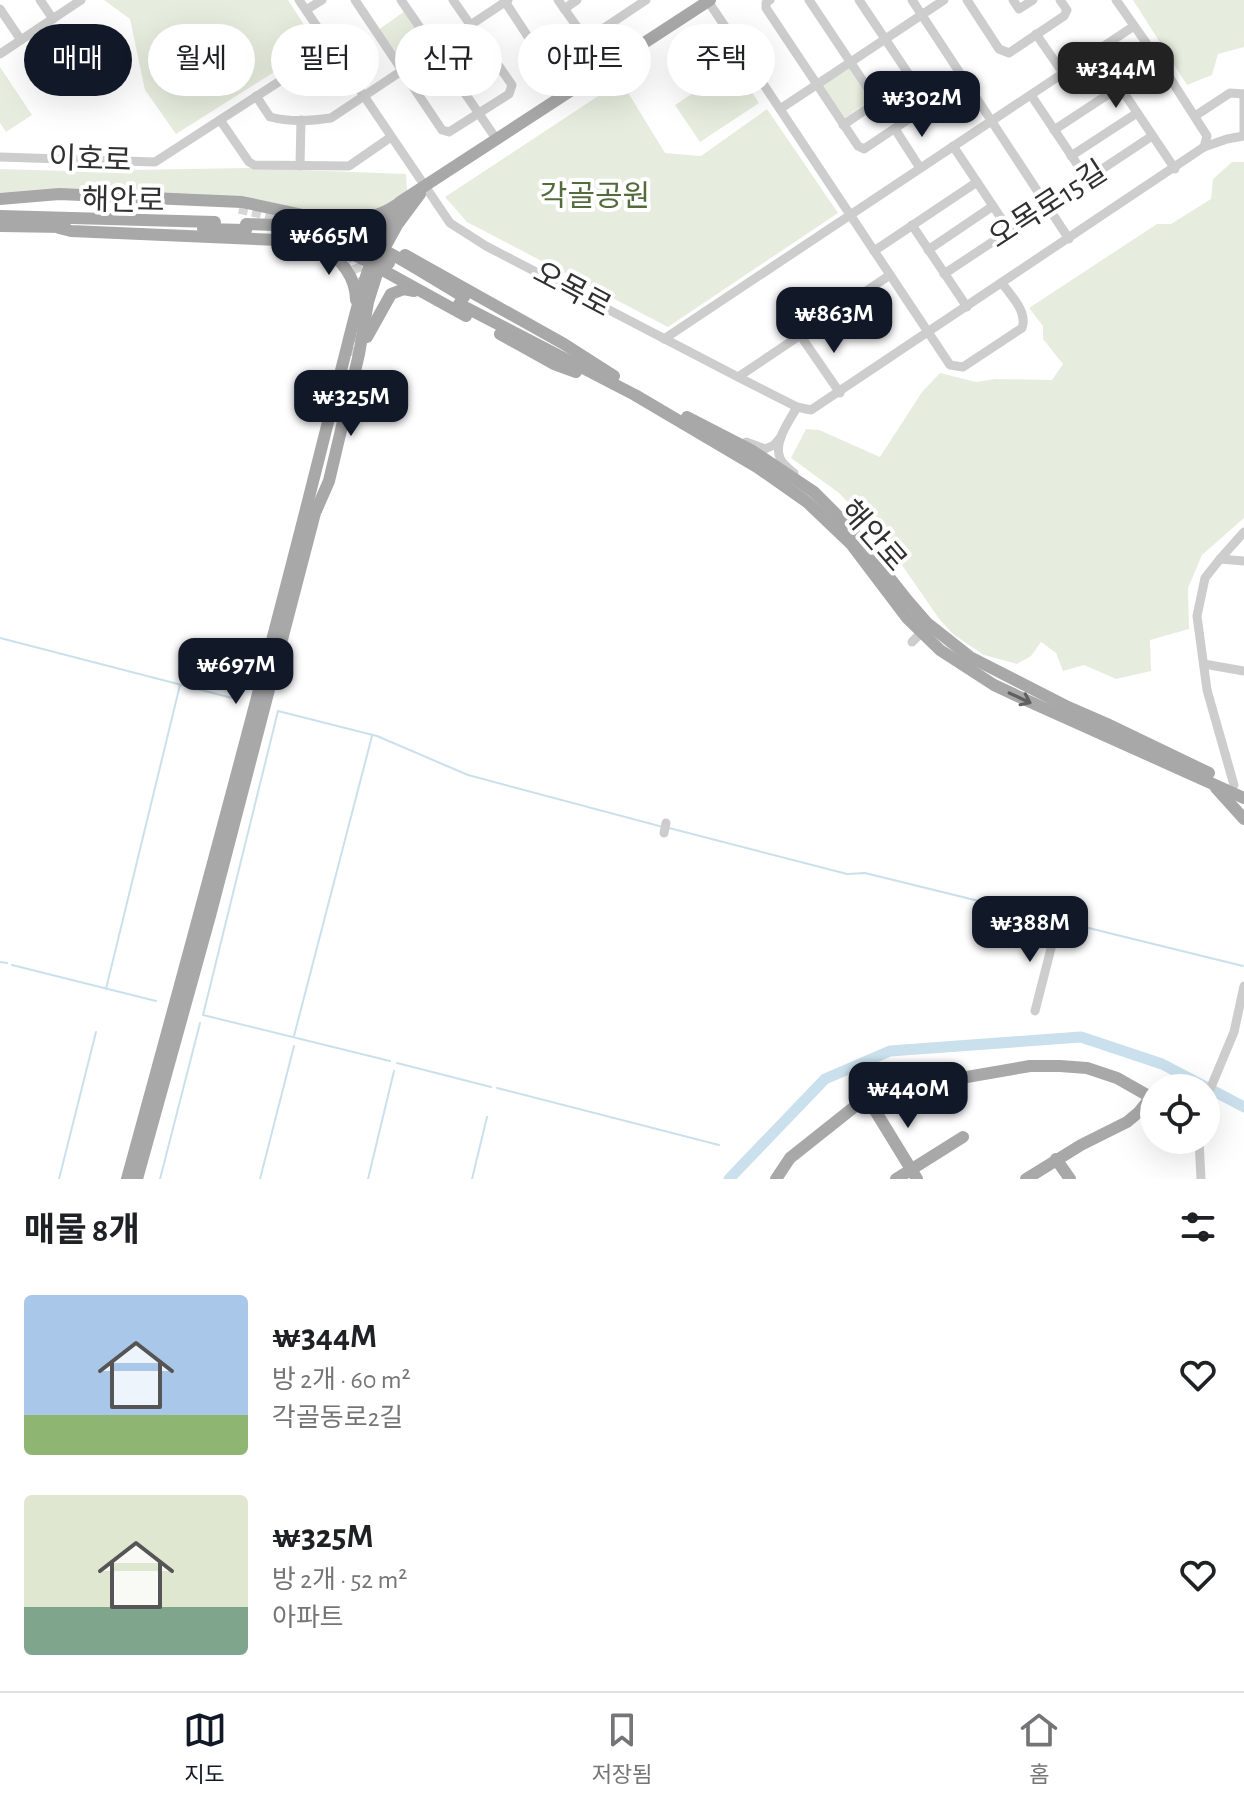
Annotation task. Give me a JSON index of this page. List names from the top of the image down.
{
  "streets": {
    "main road": ["해안로"],
    "street": ["이호로", "오목로15길", "오목로"]
  },
  "parks": ["각골공원"],
  "page": {
    "chip": [
      "매매",
      "월세",
      "필터",
      "신규",
      "아파트",
      "주택"
    ],
    "price": [
      "₩344M",
      "₩302M",
      "₩665M",
      "₩863M",
      "₩325M",
      "₩697M",
      "₩388M",
      "₩440M"
    ],
    "heading": "매물 8개",
    "list": [
      {
        "name": "₩344M",
        "note": "방 2개 · 60 m² · 각골동로2길"
      },
      {
        "name": "₩325M",
        "note": "방 2개 · 52 m² · 아파트"
      }
    ],
    "tabs": ["지도", "저장됨", "홈"]
  }
}
